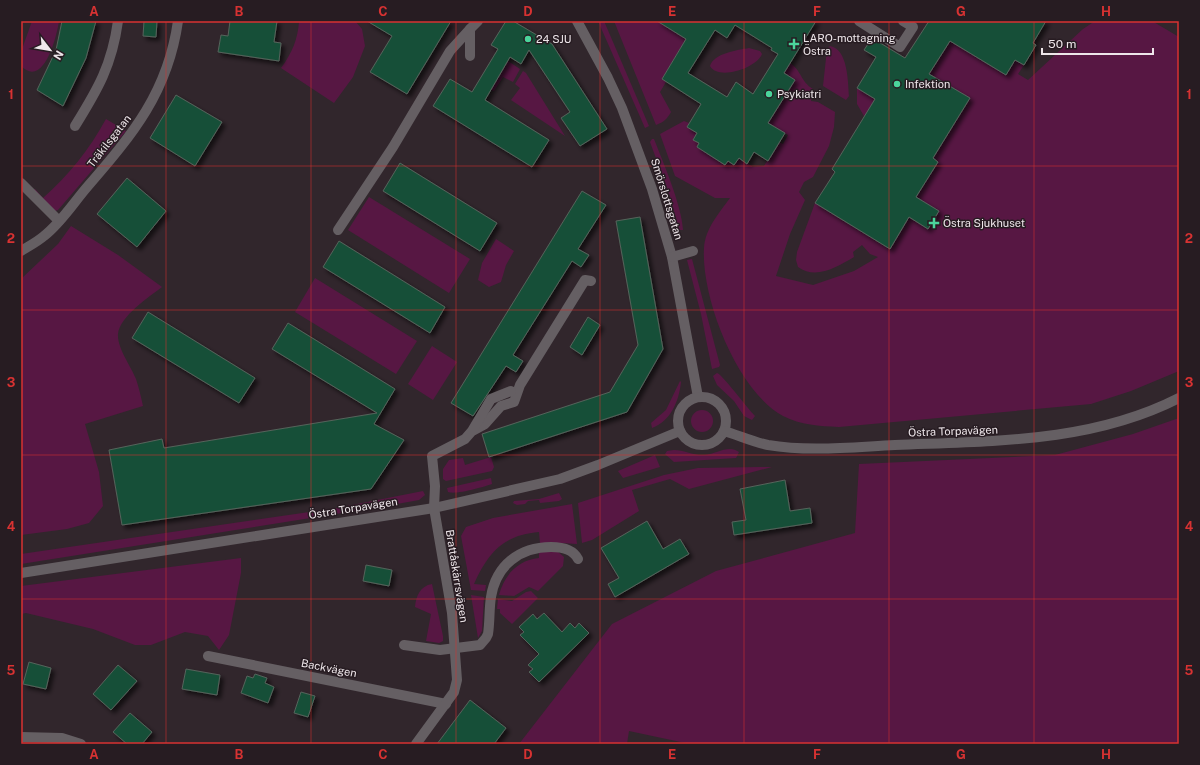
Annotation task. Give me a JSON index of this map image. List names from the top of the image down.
{
  "streets": {
    "street": [
      "Träkilsgatan",
      "Smörslottsgatan",
      "Östra Torpavägen",
      "Brattåskärrsvägen",
      "Backvägen"
    ]
  },
  "crossings": [
    ["Smörslottsgatan", "Östra Torpavägen"],
    ["Östra Torpavägen", "Brattåskärrsvägen"],
    ["Brattåskärrsvägen", "Backvägen"]
  ],
  "places": {
    "other": ["24 SJU", "Infektion", "Psykiatri"],
    "health": ["LARO-mottagning Östra", "Östra Sjukhuset"]
  },
  "scale_bar": "50 m",
  "north": "bottom right",
  "grid": {
    "columns": [
      "A",
      "B",
      "C",
      "D",
      "E",
      "F",
      "G",
      "H"
    ],
    "rows": [
      "1",
      "2",
      "3",
      "4",
      "5"
    ]
  }
}
